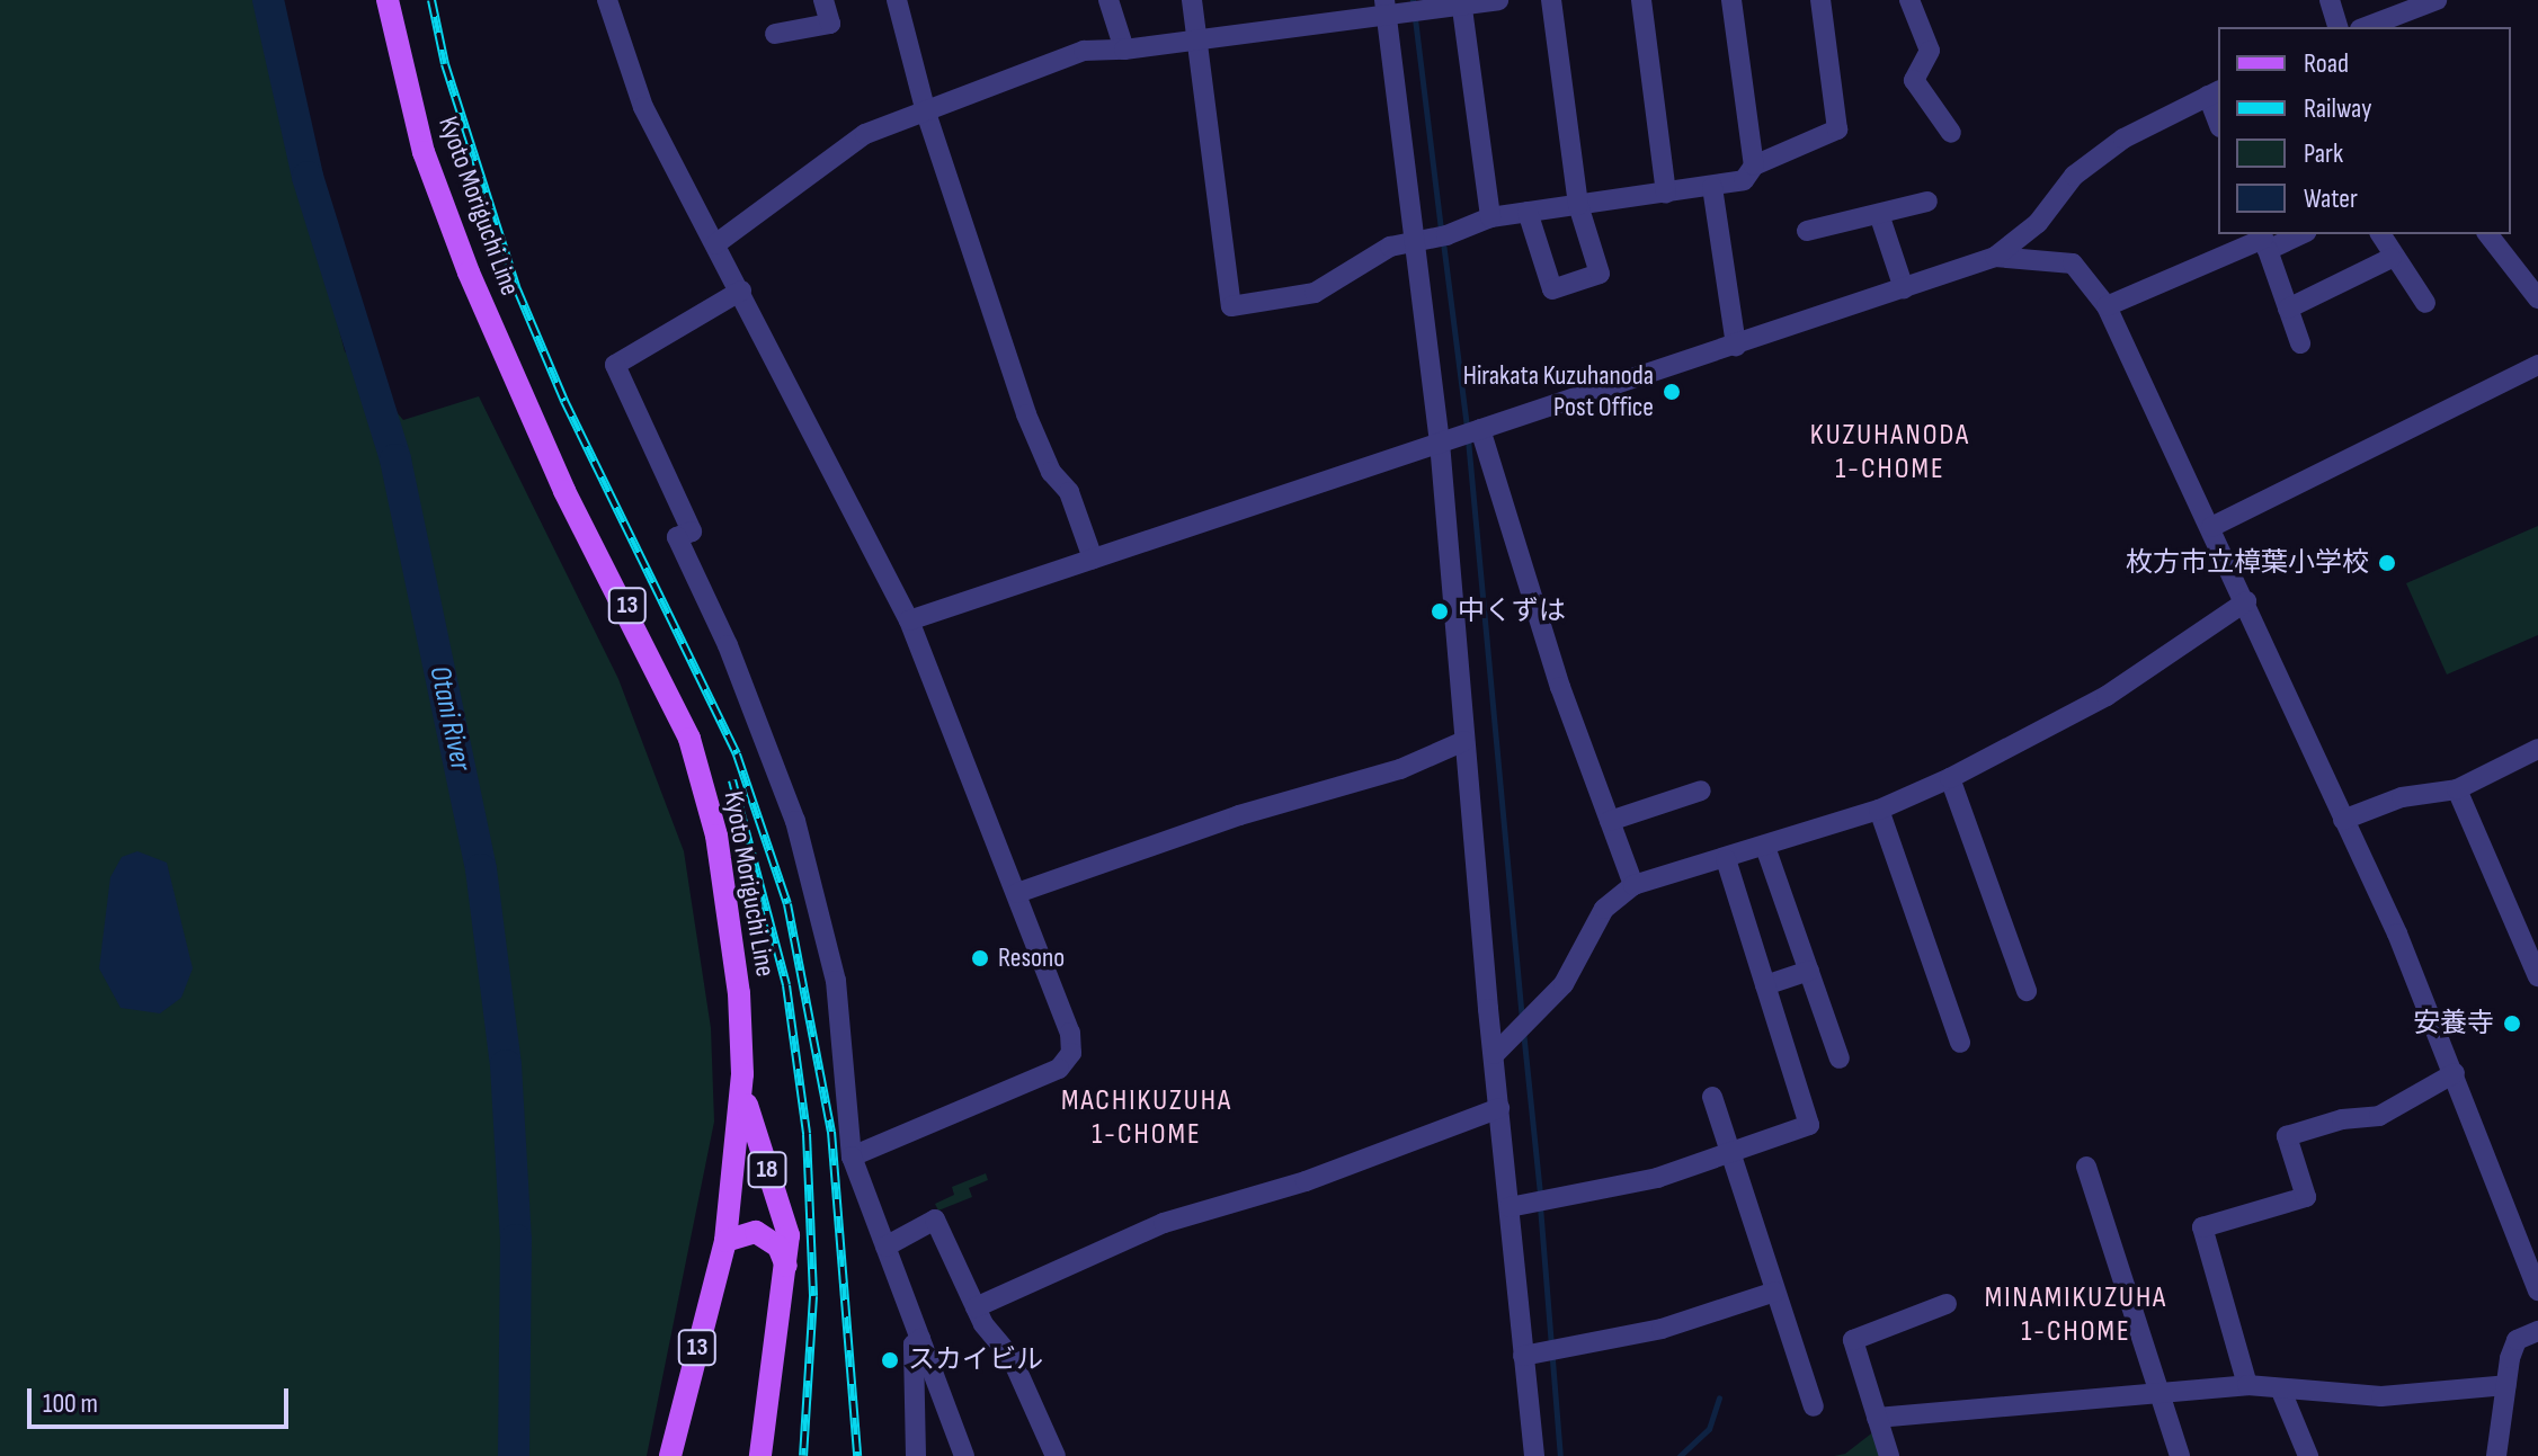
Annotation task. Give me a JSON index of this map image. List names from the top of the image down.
{
  "streets": {
    "main road": ["Kyoto Moriguchi Line", "13", "18"]
  },
  "crossings": [
    ["Kyoto Moriguchi Line", "18"]
  ],
  "districts": ["KUZUHANODA 1-CHOME", "MACHIKUZUHA 1-CHOME", "MINAMIKUZUHA 1-CHOME"],
  "water": ["Otani River"],
  "places": [
    "Hirakata Kuzuhanoda Post Office",
    "枚方市立樟葉小学校",
    "中くずは",
    "Resono",
    "安養寺",
    "スカイビル"
  ],
  "legend": [
    "Road",
    "Railway",
    "Park",
    "Water"
  ],
  "scale_bar": "100 m"
}
